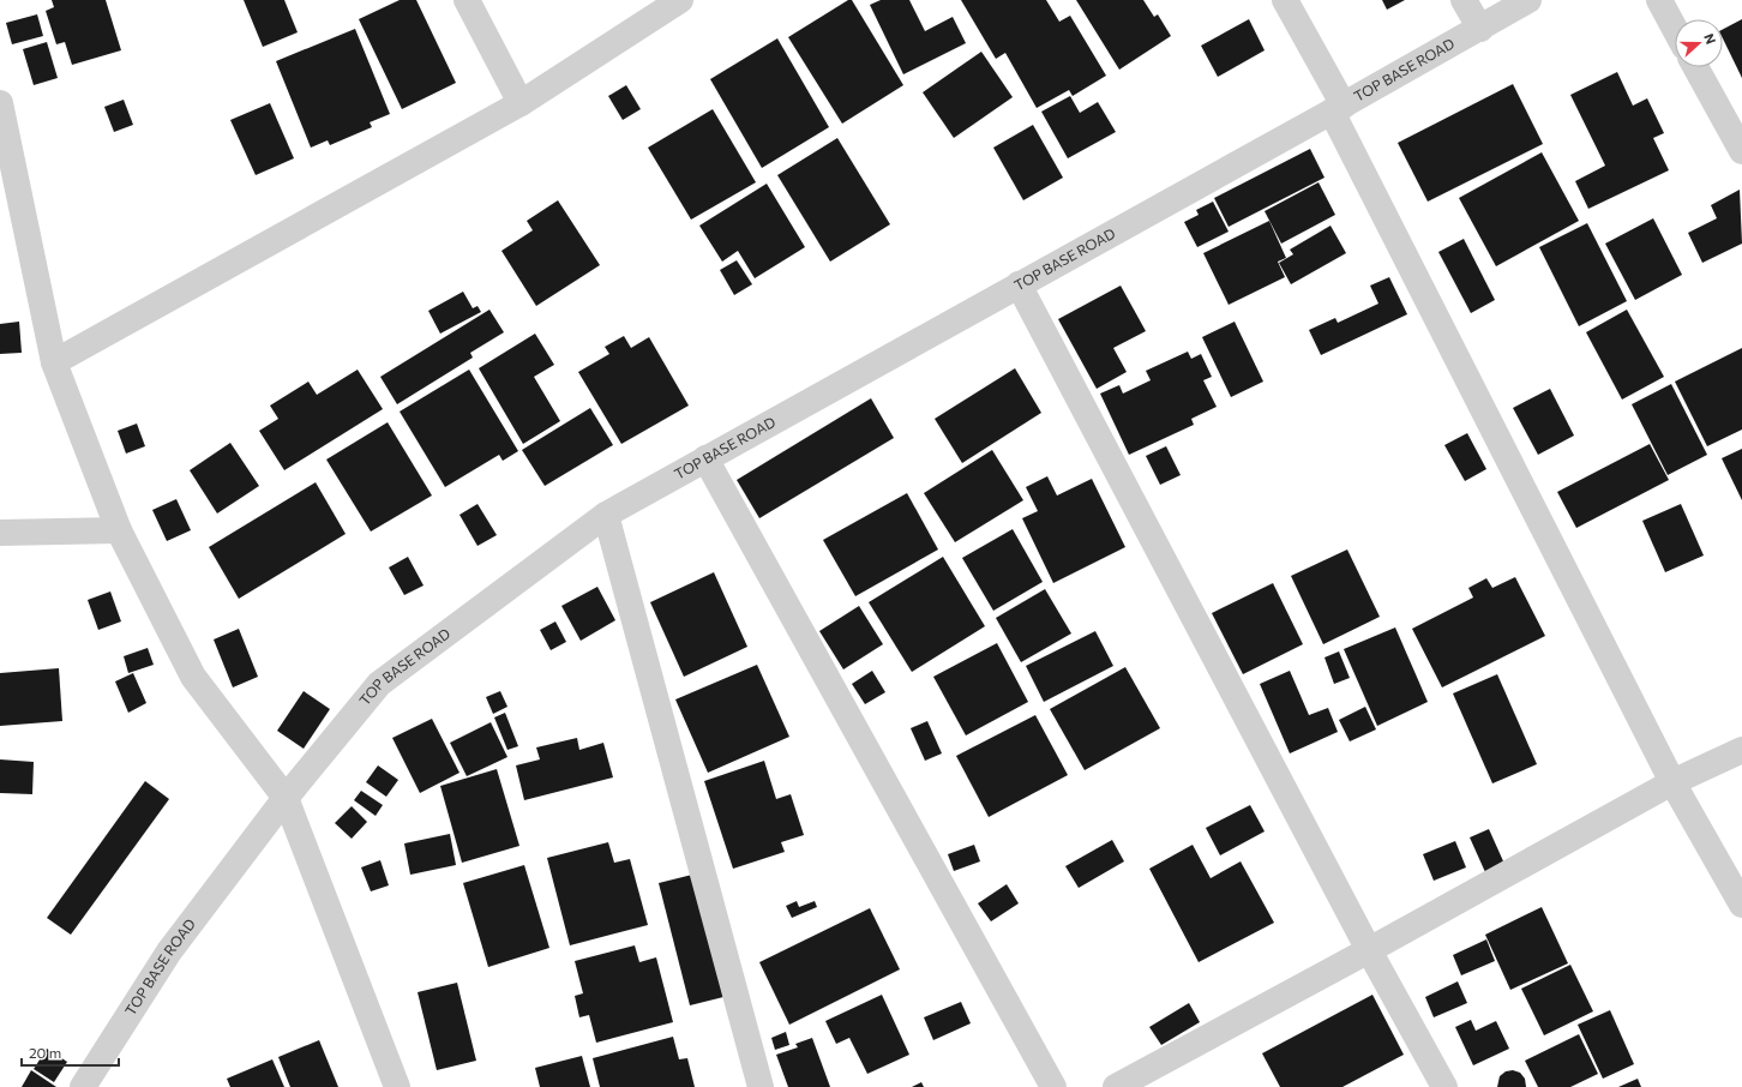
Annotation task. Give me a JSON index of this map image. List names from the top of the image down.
{
  "streets": {
    "street": ["TOP BASE ROAD"]
  },
  "scale_bar": "20 m",
  "north": "right"
}
